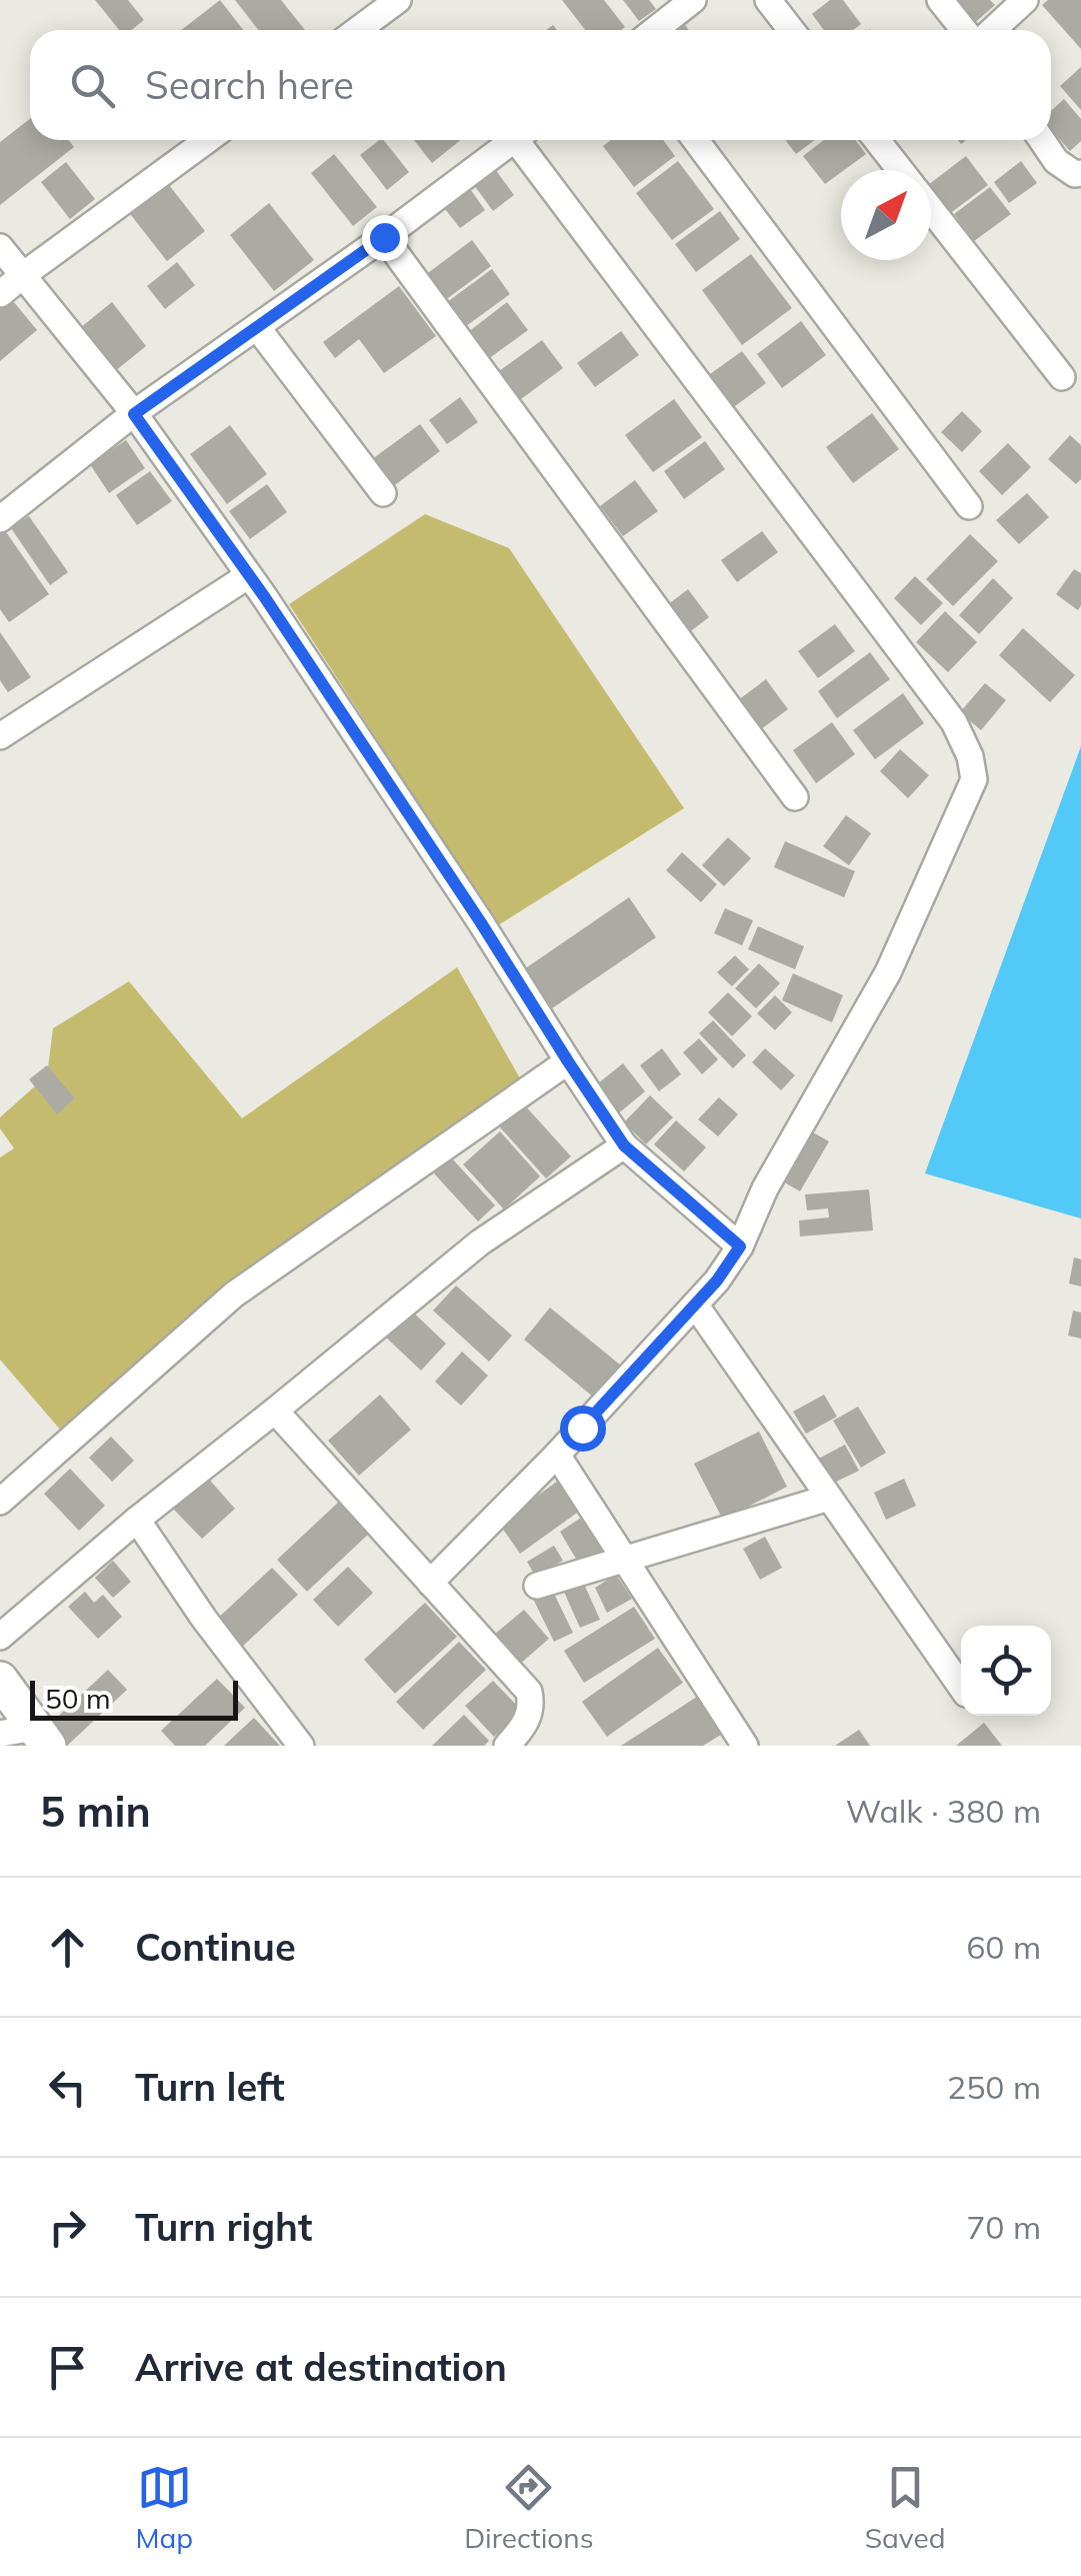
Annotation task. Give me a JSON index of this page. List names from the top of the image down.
{
  "scale_bar": "50 m",
  "north": "top right",
  "page": {
    "search": "Search here",
    "scale": "50 m",
    "heading": ["5 min", "Walk · 380 m"],
    "list": [
      ["Continue", "60 m"],
      ["Turn left", "250 m"],
      ["Turn right", "70 m"],
      "Arrive at destination"
    ],
    "nav": ["Map", "Directions", "Saved"]
  }
}
